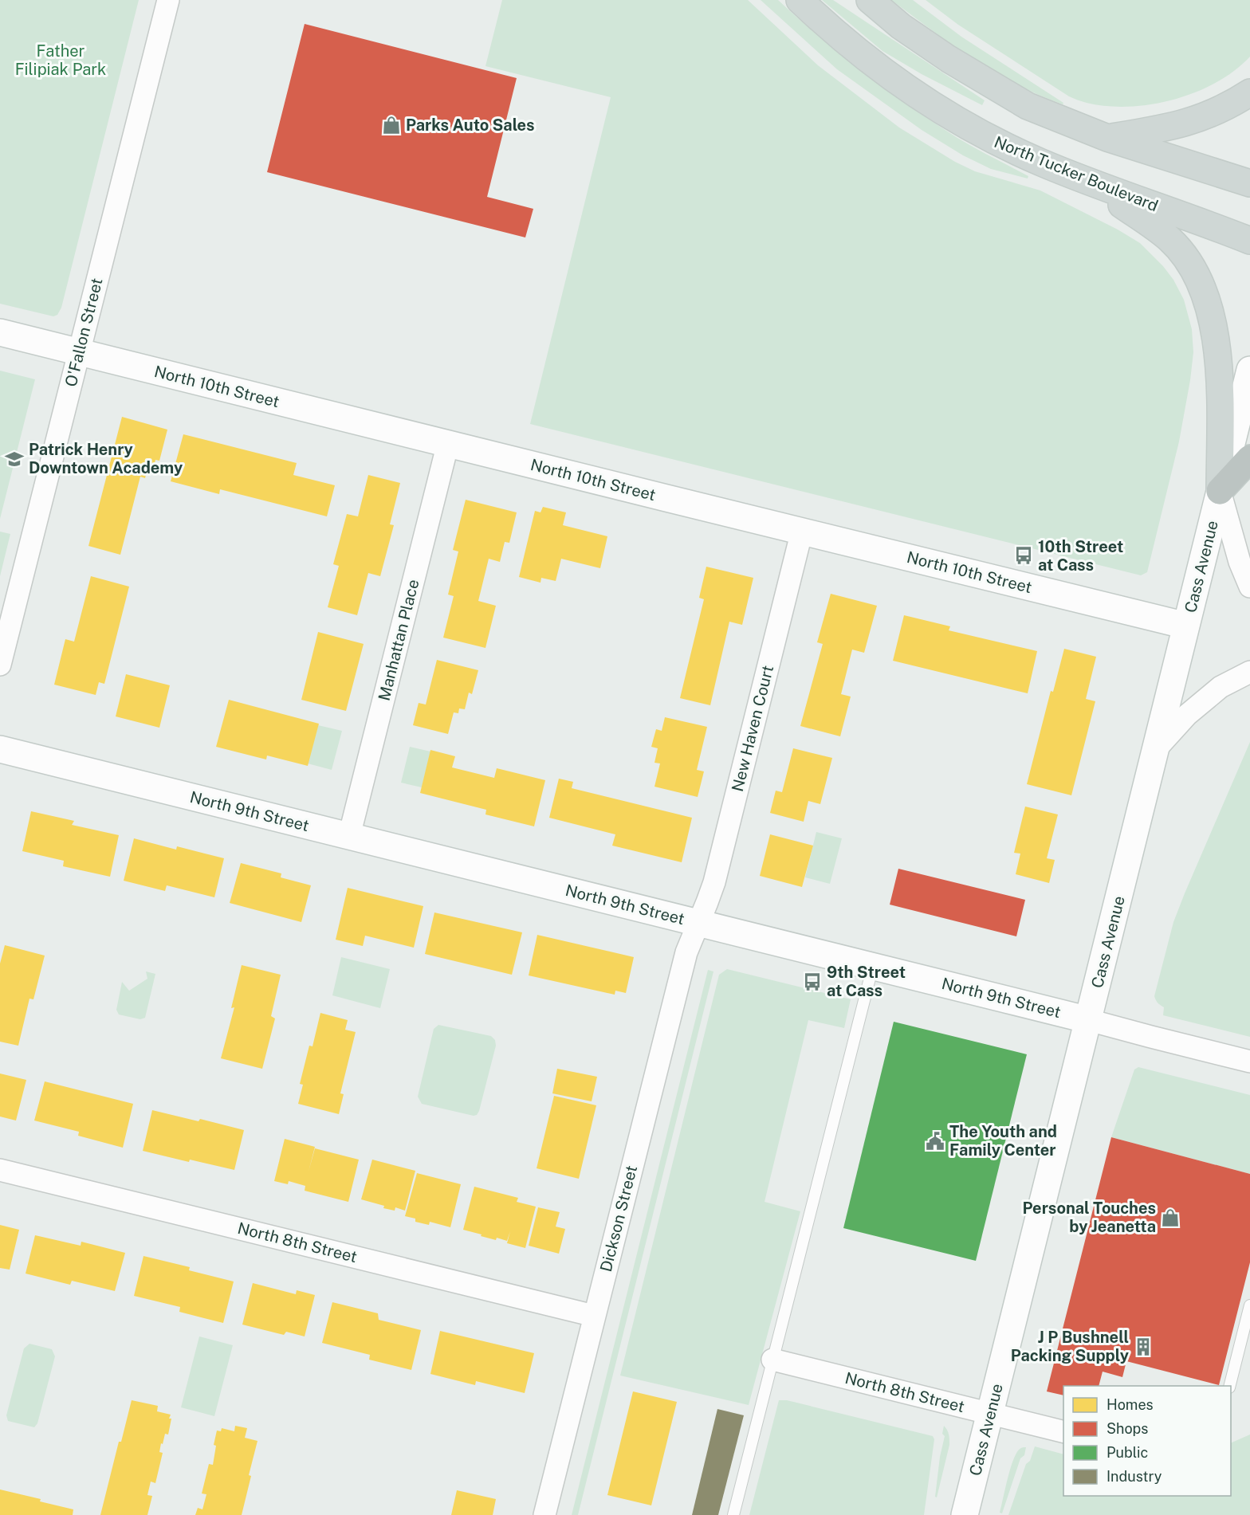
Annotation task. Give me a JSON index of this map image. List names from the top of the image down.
{
  "streets": {
    "main road": ["North Tucker Boulevard"],
    "street": [
      "O'Fallon Street",
      "North 10th Street",
      "Cass Avenue",
      "Manhattan Place",
      "New Haven Court",
      "North 9th Street",
      "Dickson Street",
      "North 8th Street"
    ]
  },
  "crossings": [
    ["O'Fallon Street", "North 10th Street"],
    ["North 10th Street", "Cass Avenue"],
    ["North 10th Street", "Manhattan Place"],
    ["North 10th Street", "New Haven Court"],
    ["Cass Avenue", "North 9th Street"],
    ["Cass Avenue", "North 8th Street"],
    ["Manhattan Place", "North 9th Street"],
    ["New Haven Court", "North 9th Street"],
    ["New Haven Court", "Dickson Street"],
    ["North 9th Street", "Dickson Street"],
    ["Dickson Street", "North 8th Street"]
  ],
  "parks": ["Father Filipiak Park"],
  "places": {
    "shop": ["Parks Auto Sales", "Personal Touches by Jeanetta"],
    "school or university": ["Patrick Henry Downtown Academy"],
    "bus stop": ["10th Street at Cass", "9th Street at Cass"],
    "public building": ["The Youth and Family Center"],
    "building": ["J P Bushnell Packing Supply"]
  },
  "legend": [
    "Homes",
    "Shops",
    "Public",
    "Industry"
  ]
}
